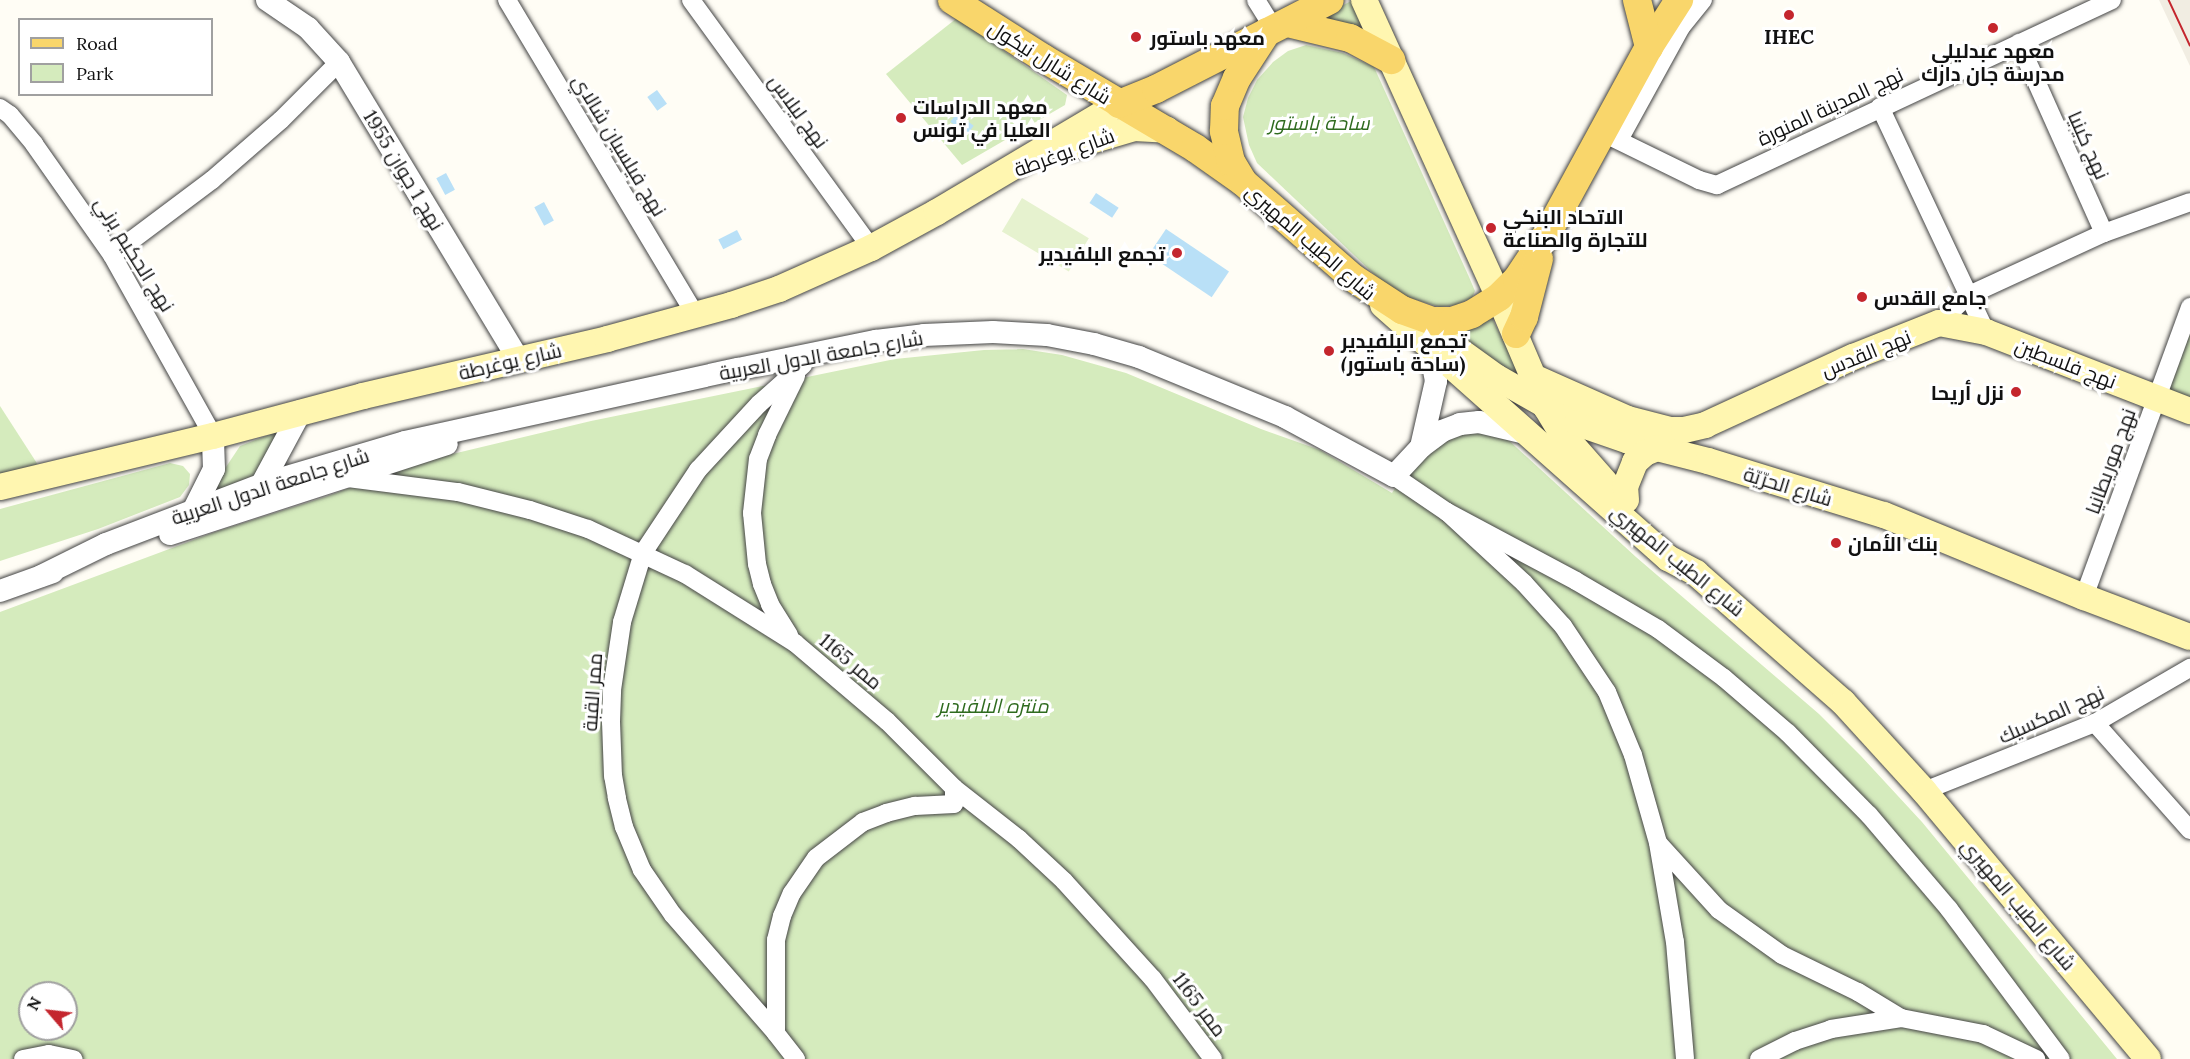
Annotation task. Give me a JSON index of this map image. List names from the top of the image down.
{
  "streets": {
    "main road": [
      "شارع شارل نيكول",
      "شارع يوغرطة",
      "شارع الطيب المهيري",
      "نهج القدس",
      "نهج فلسطين",
      "شارع الحرّيّة"
    ],
    "street": [
      "نهج المدينة المنورة",
      "نهج ليلاس",
      "نهج فيلسيان شالاي",
      "نهج كينيا",
      "نهج 1 جوان 1955",
      "نهج الحكيم برني",
      "شارع جامعة الدول العربية",
      "نهج موريطانيا",
      "ممر 1165",
      "ممر القبة",
      "نهج المكسيك"
    ]
  },
  "crossings": [
    ["شارع شارل نيكول", "شارع يوغرطة"],
    ["شارع شارل نيكول", "شارع الطيب المهيري"],
    ["نهج المدينة المنورة", "نهج كينيا"],
    ["نهج ليلاس", "شارع يوغرطة"],
    ["نهج فيلسيان شالاي", "شارع يوغرطة"],
    ["نهج كينيا", "نهج القدس"],
    ["شارع يوغرطة", "نهج 1 جوان 1955"],
    ["شارع يوغرطة", "شارع الطيب المهيري"],
    ["شارع يوغرطة", "نهج الحكيم برني"],
    ["شارع الطيب المهيري", "نهج المكسيك"],
    ["نهج القدس", "نهج فلسطين"],
    ["شارع جامعة الدول العربية", "ممر 1165"],
    ["شارع جامعة الدول العربية", "ممر القبة"],
    ["نهج فلسطين", "نهج موريطانيا"],
    ["نهج موريطانيا", "شارع الحرّيّة"],
    ["ممر 1165", "ممر القبة"]
  ],
  "parks": ["ساحة باستور", "منتزه البلفيدير"],
  "places": [
    "IHEC",
    "معهد عبدليلي مدرسة جان دارك",
    "معهد باستور",
    "معهد الدراسات العليا في تونس",
    "الاتحاد البنكي للتجارة والصناعة",
    "تجمع البلفيدير",
    "جامع القدس",
    "تجمع البلفيدير (ساحة باستور)",
    "نزل أريحا",
    "بنك الأمان"
  ],
  "legend": ["Road", "Park"],
  "north": "top left"
}
